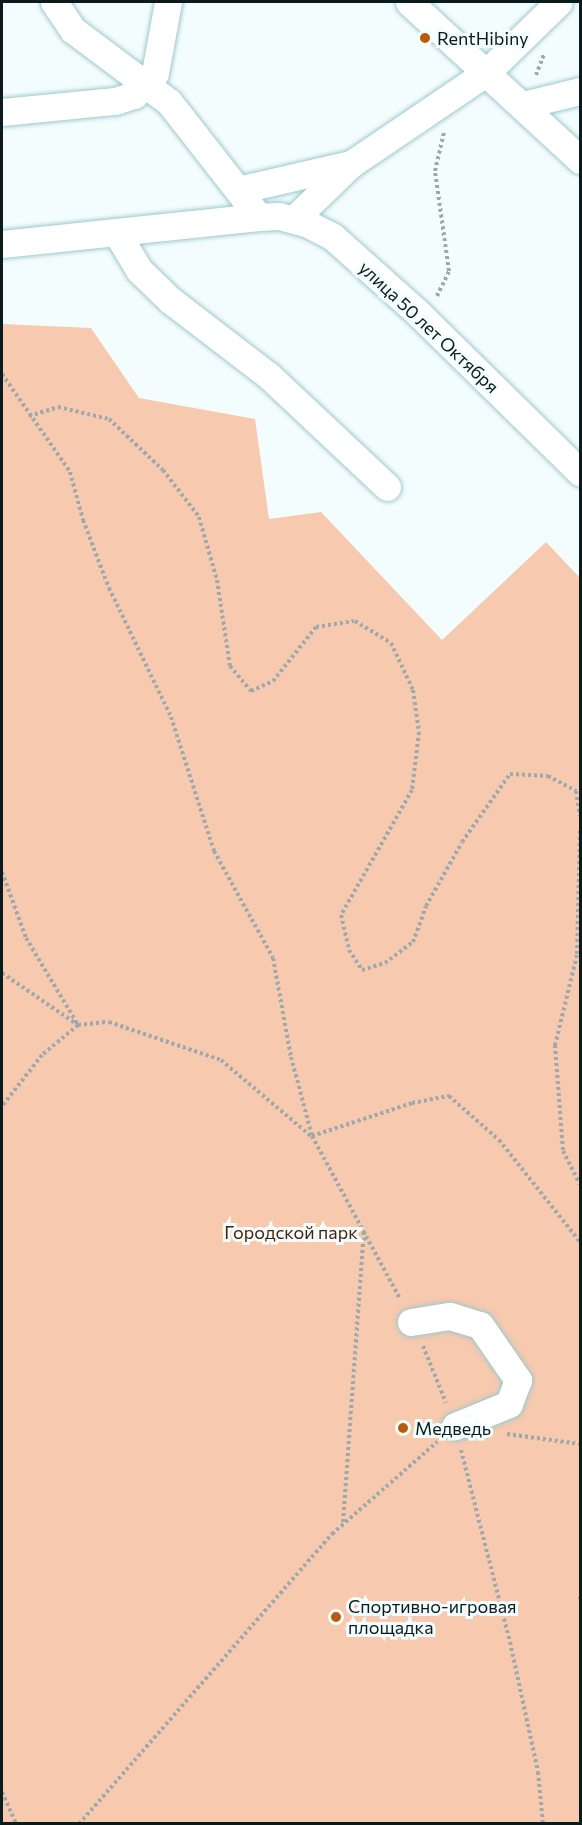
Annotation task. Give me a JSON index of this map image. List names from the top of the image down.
{
  "streets": {
    "street": ["улица 50 лет Октября"]
  },
  "parks": ["Городской парк"],
  "places": ["RentHibiny", "Медведь", "Спортивно-игровая площадка"]
}
